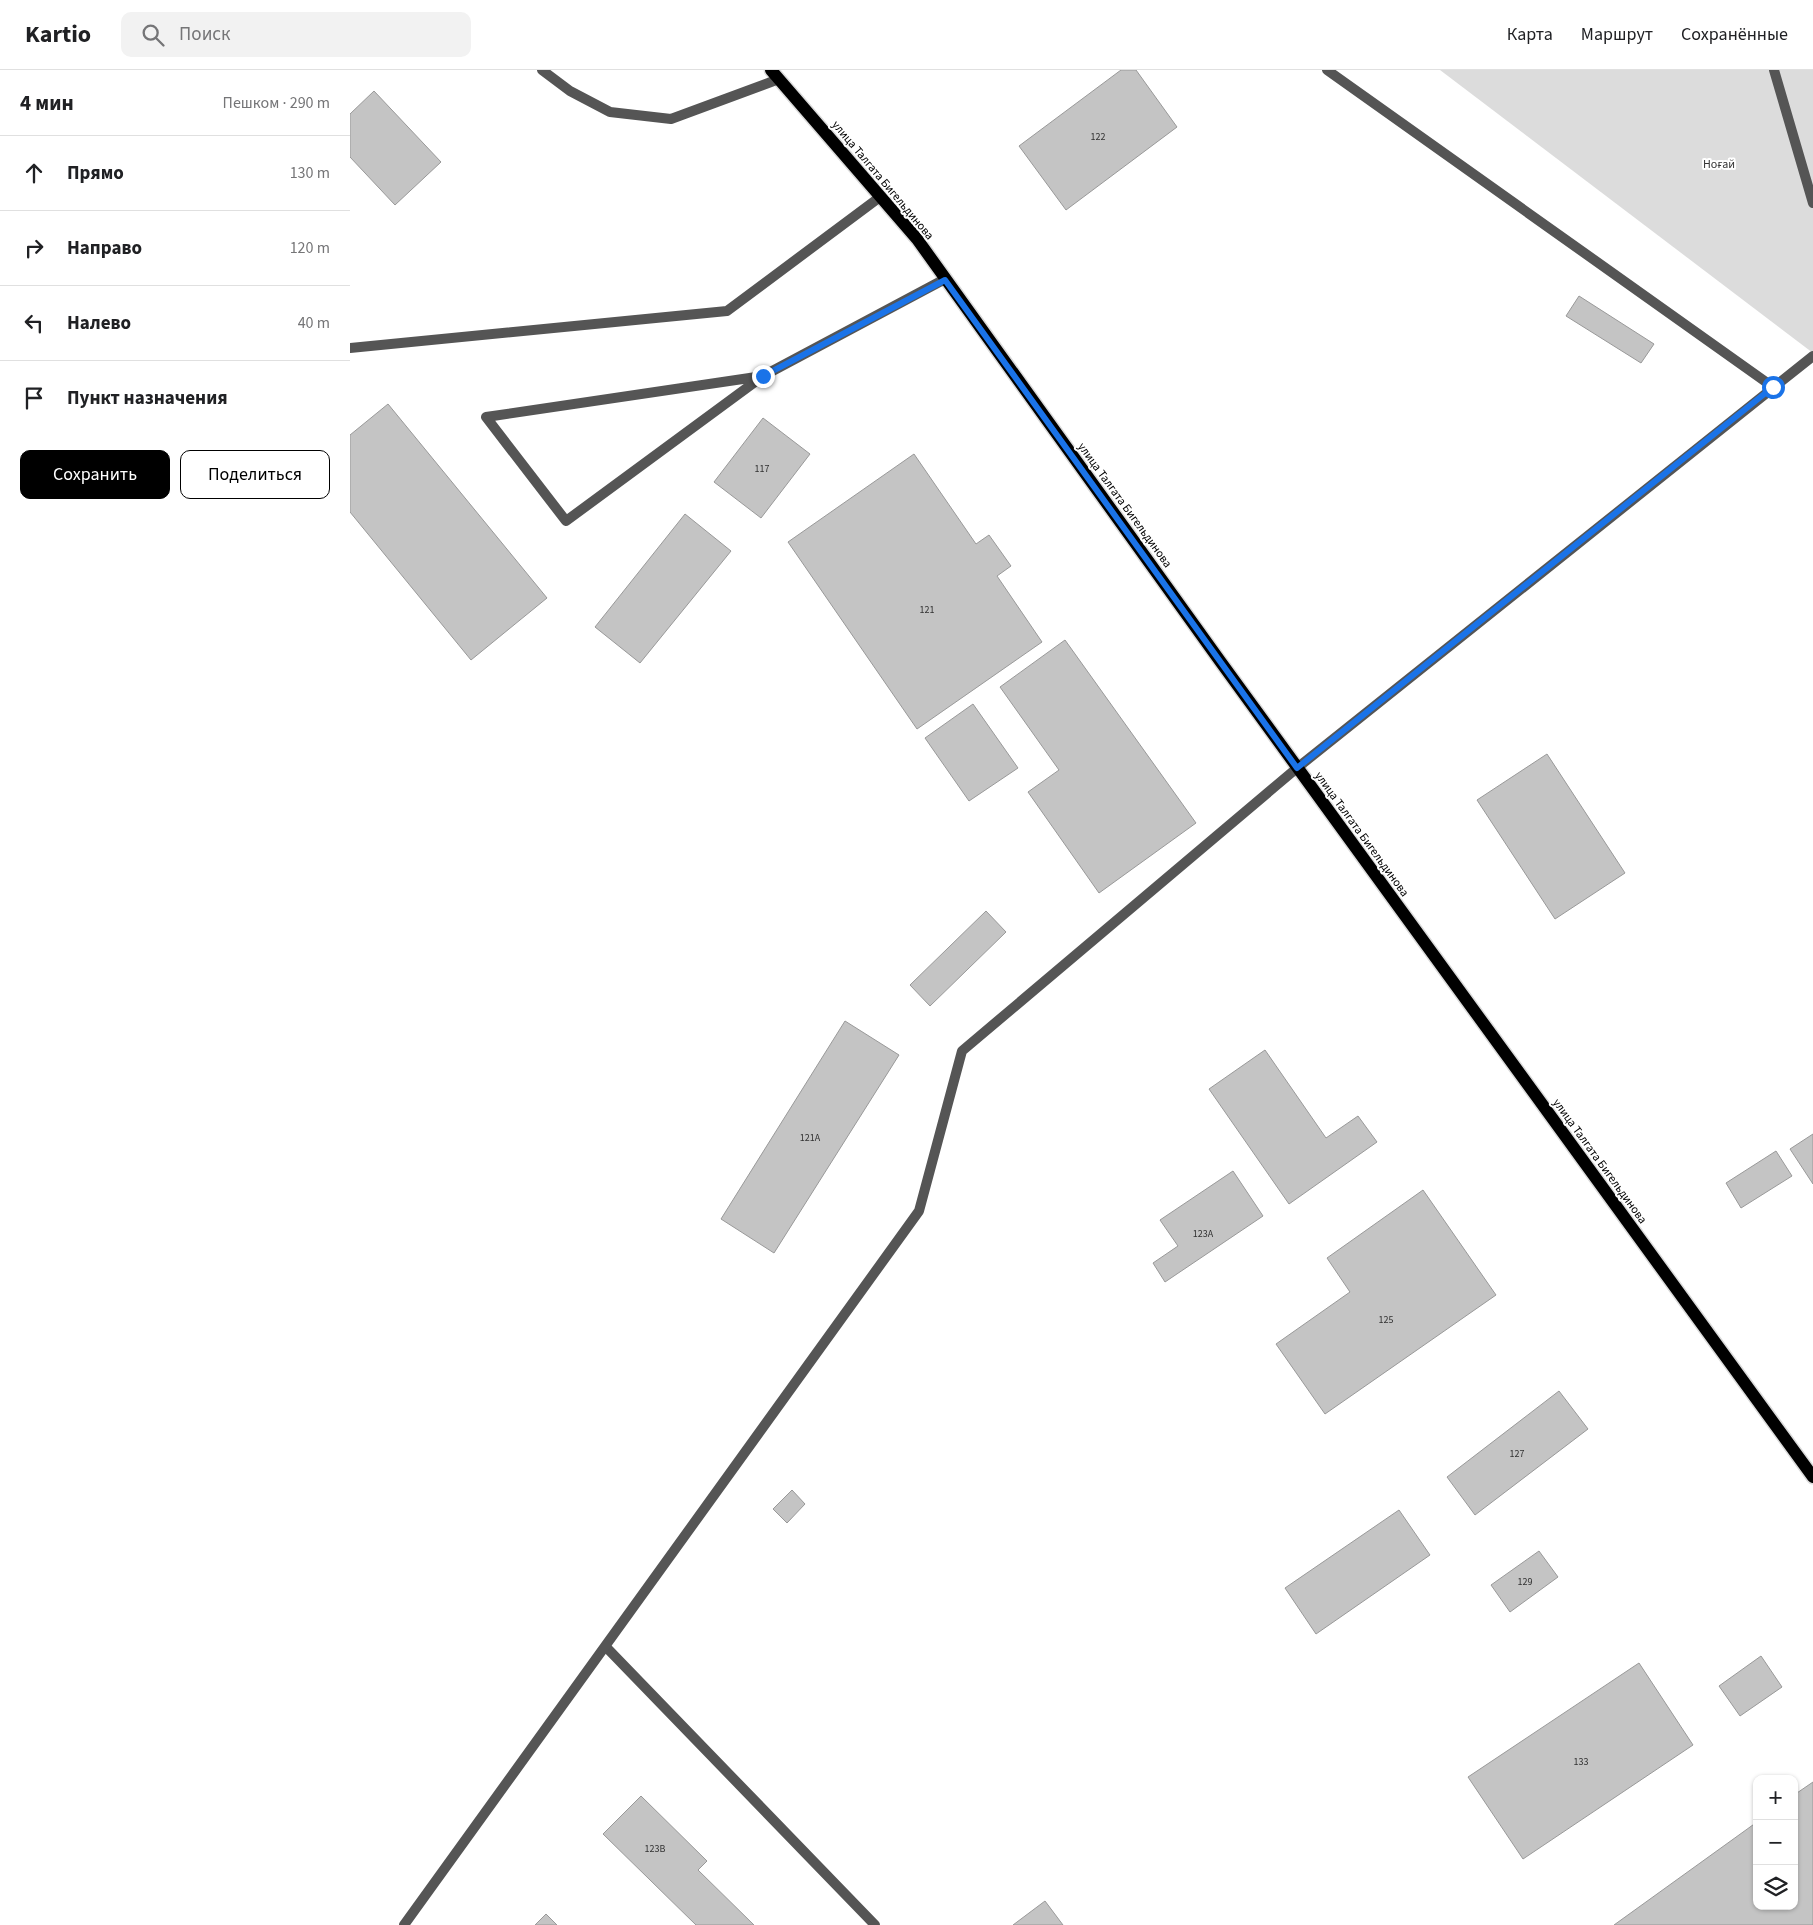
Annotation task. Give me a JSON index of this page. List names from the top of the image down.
{
  "streets": {
    "main road": ["улица Талгата Бигельдинова"]
  },
  "parks": ["Ноғай"],
  "house_numbers": [
    "122",
    "117",
    "121",
    "121А",
    "123А",
    "125",
    "127",
    "129",
    "133",
    "123В"
  ],
  "page": {
    "header": "Kartio",
    "search": "Поиск",
    "nav": ["Карта", "Маршрут", "Сохранённые"],
    "heading": ["4 мин", "Пешком · 290 m"],
    "list": [
      ["Прямо", "130 m"],
      ["Направо", "120 m"],
      ["Налево", "40 m"],
      "Пункт назначения"
    ],
    "buttons": ["Сохранить", "Поделиться"],
    "map_buttons": ["+", "−"]
  }
}
